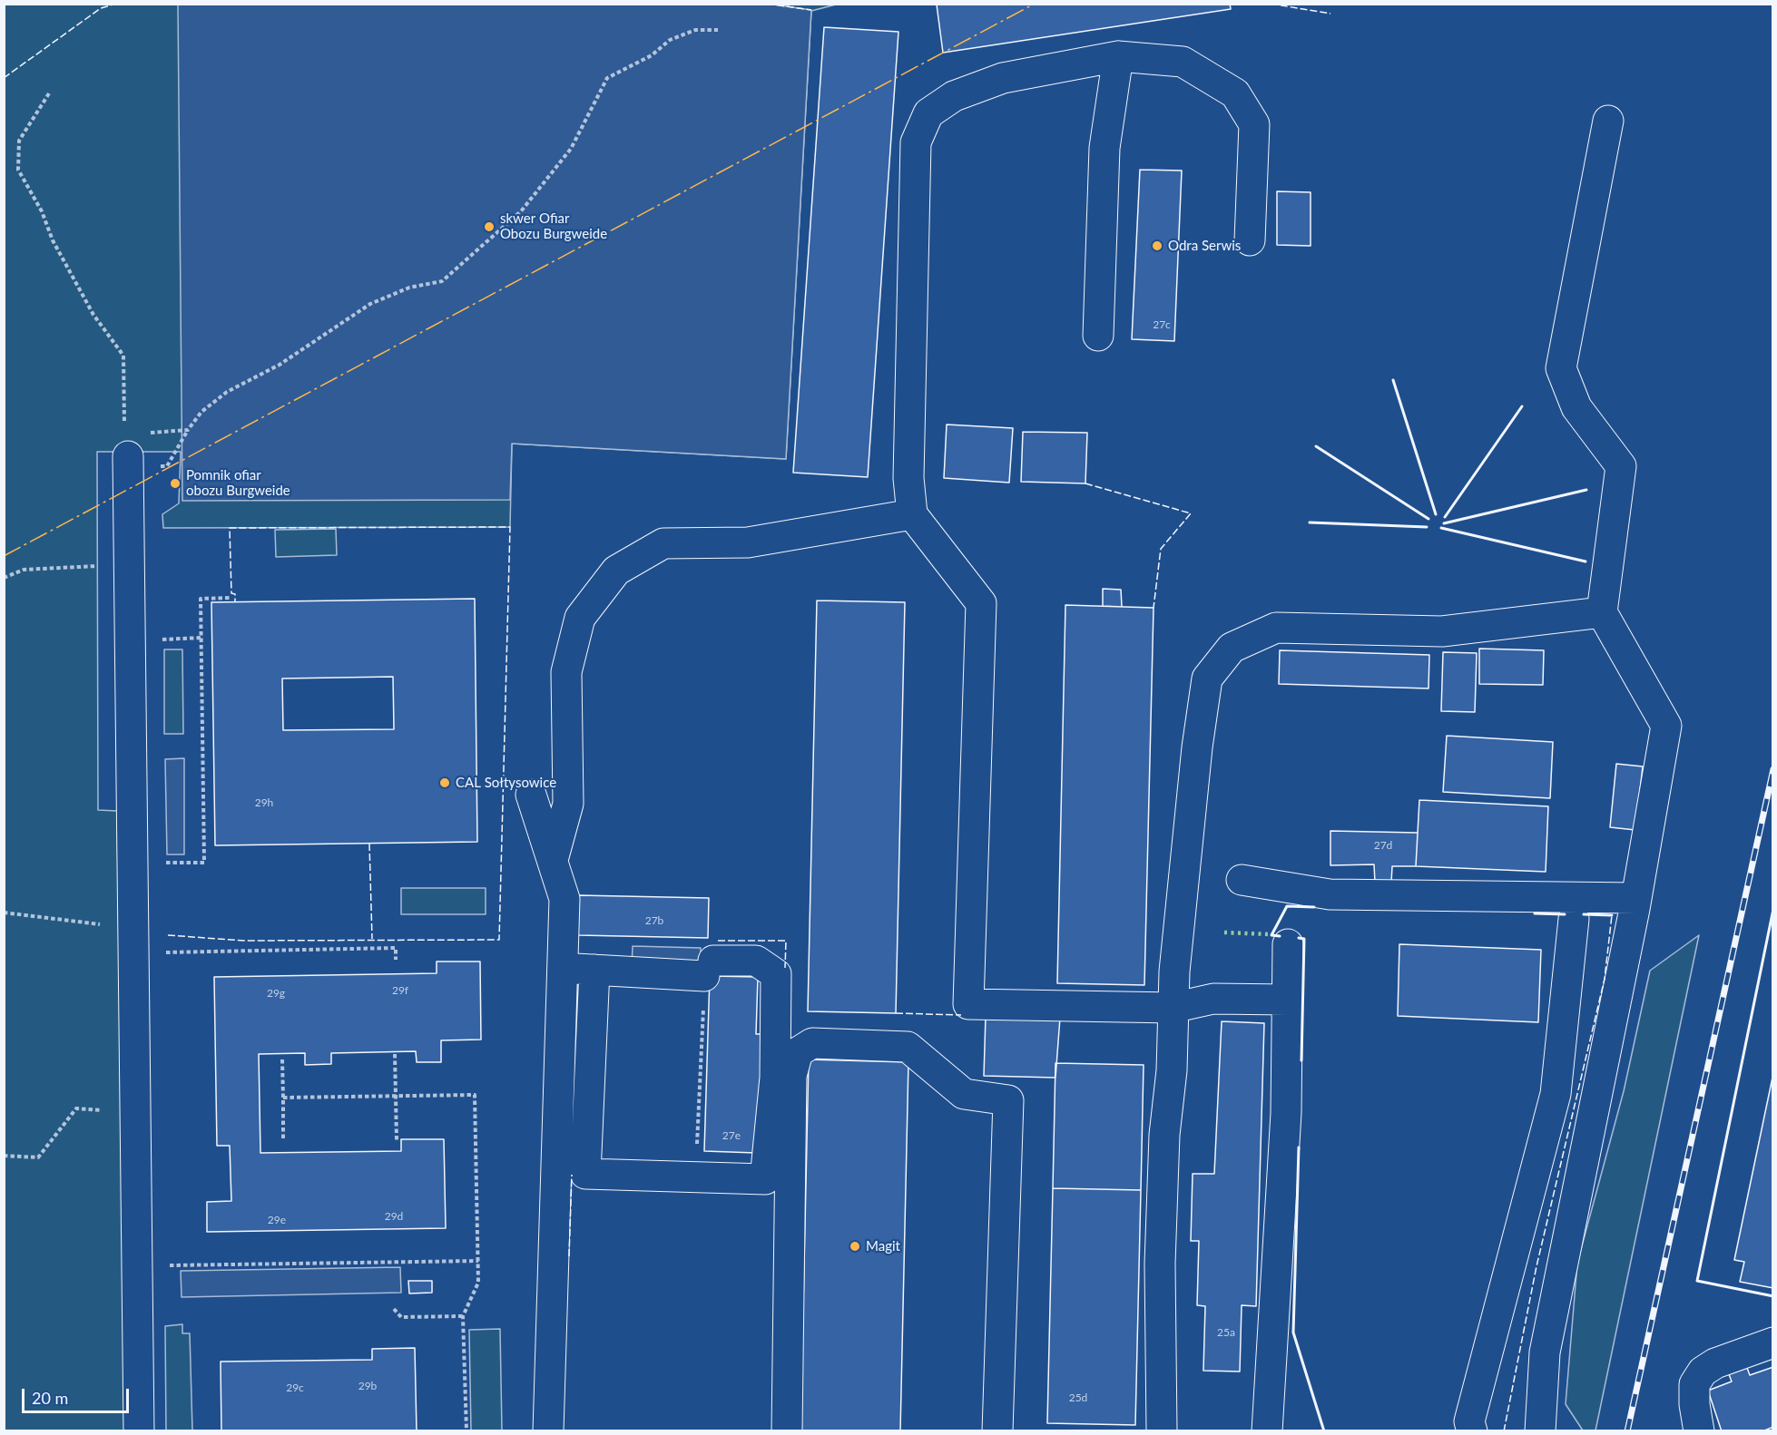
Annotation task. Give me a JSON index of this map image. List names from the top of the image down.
{
  "places": [
    "skwer Ofiar Obozu Burgweide",
    "Odra Serwis",
    "Pomnik ofiar obozu Burgweide",
    "CAL Sołtysowice",
    "Magit"
  ],
  "house_numbers": [
    "27c",
    "29h",
    "27d",
    "27b",
    "29f",
    "29g",
    "27e",
    "29d",
    "29e",
    "25a",
    "29b",
    "29c",
    "25d"
  ],
  "scale_bar": "20 m"
}
